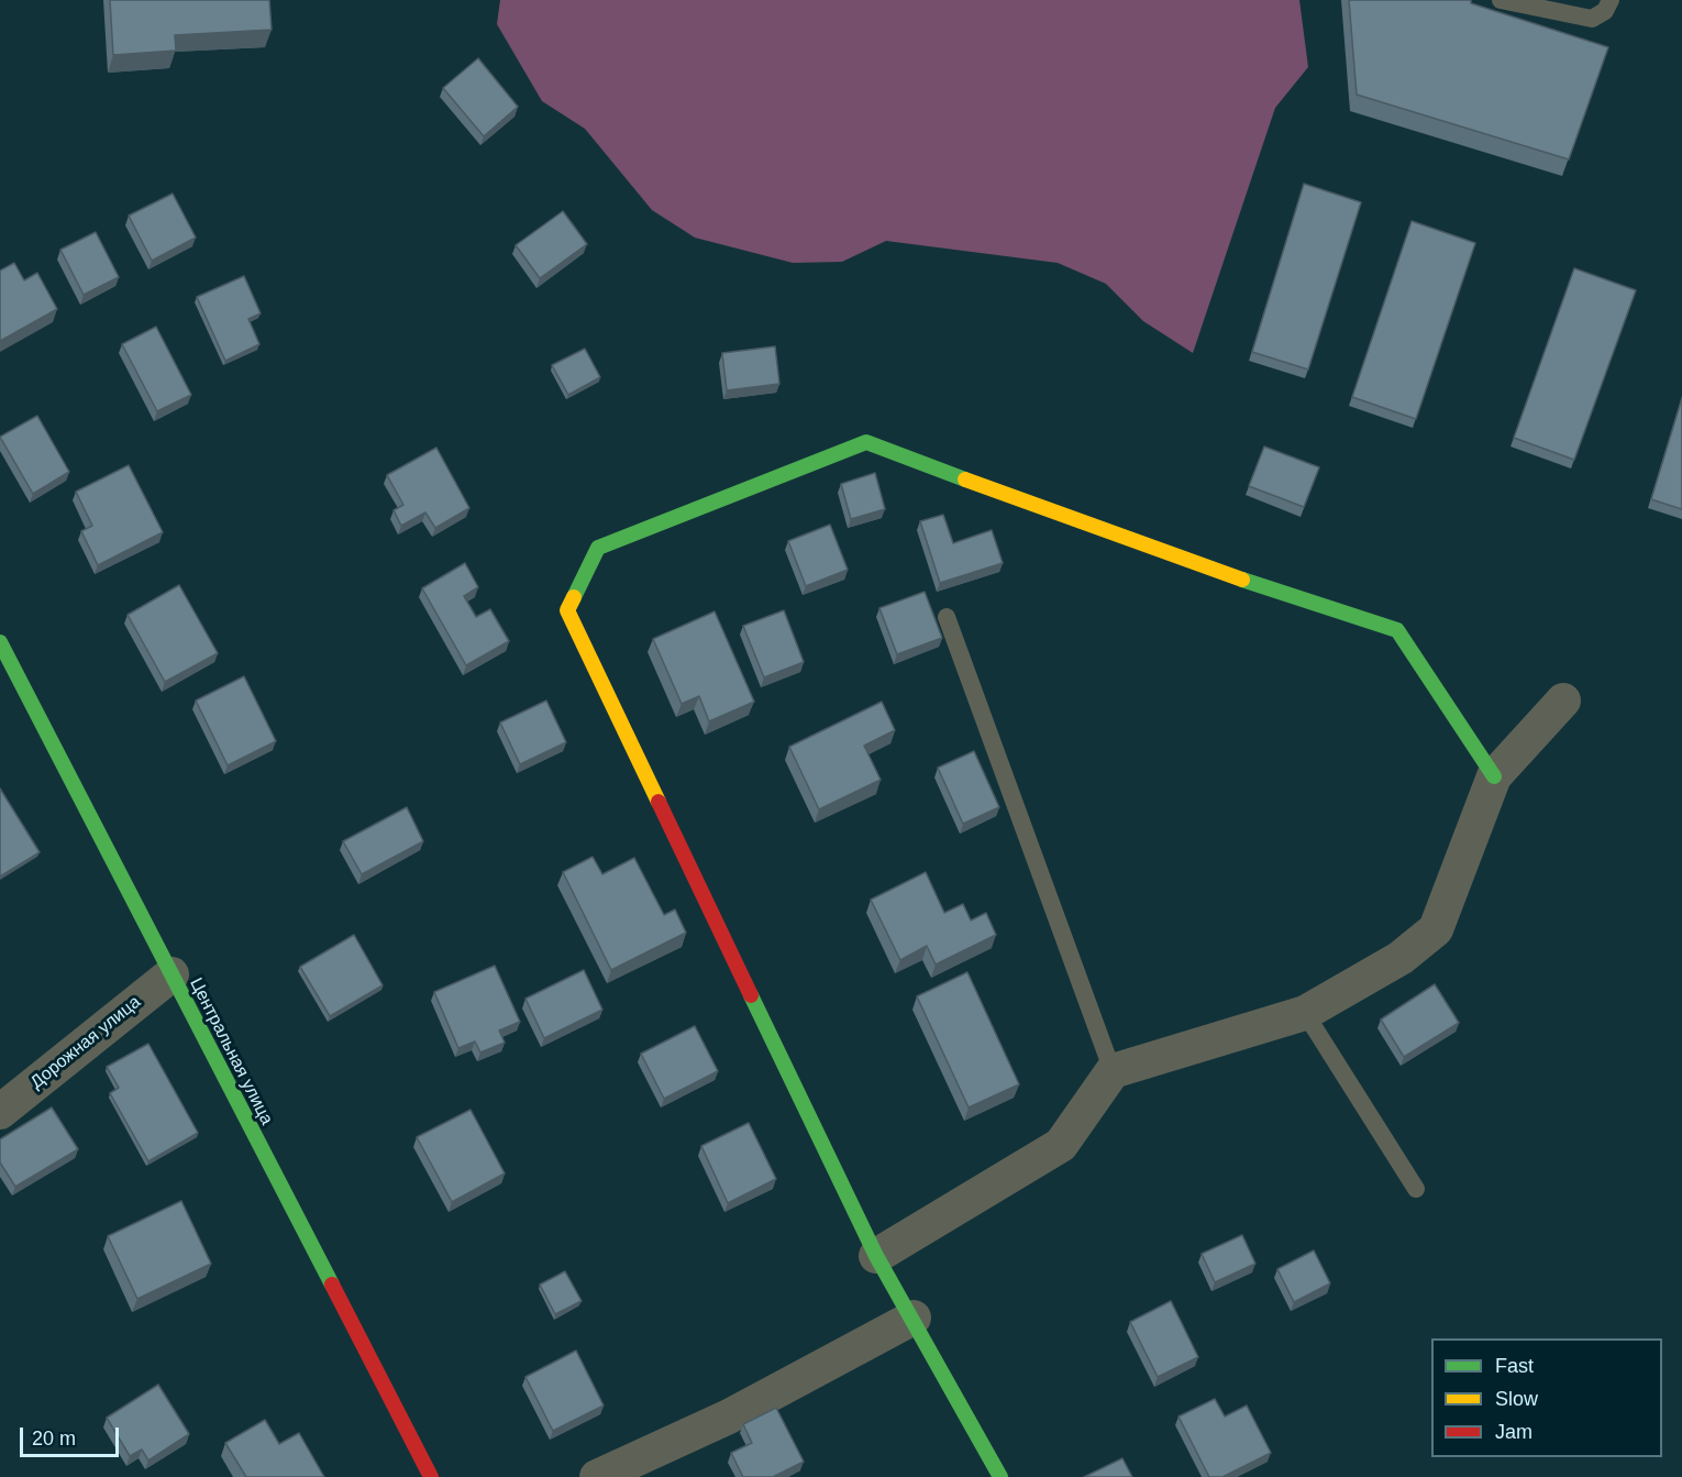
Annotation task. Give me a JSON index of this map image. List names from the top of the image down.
{
  "streets": {
    "street": ["Дорожная улица", "Центральная улица"]
  },
  "crossings": [
    ["Дорожная улица", "Центральная улица"]
  ],
  "legend": ["Fast", "Slow", "Jam"],
  "scale_bar": "20 m"
}
